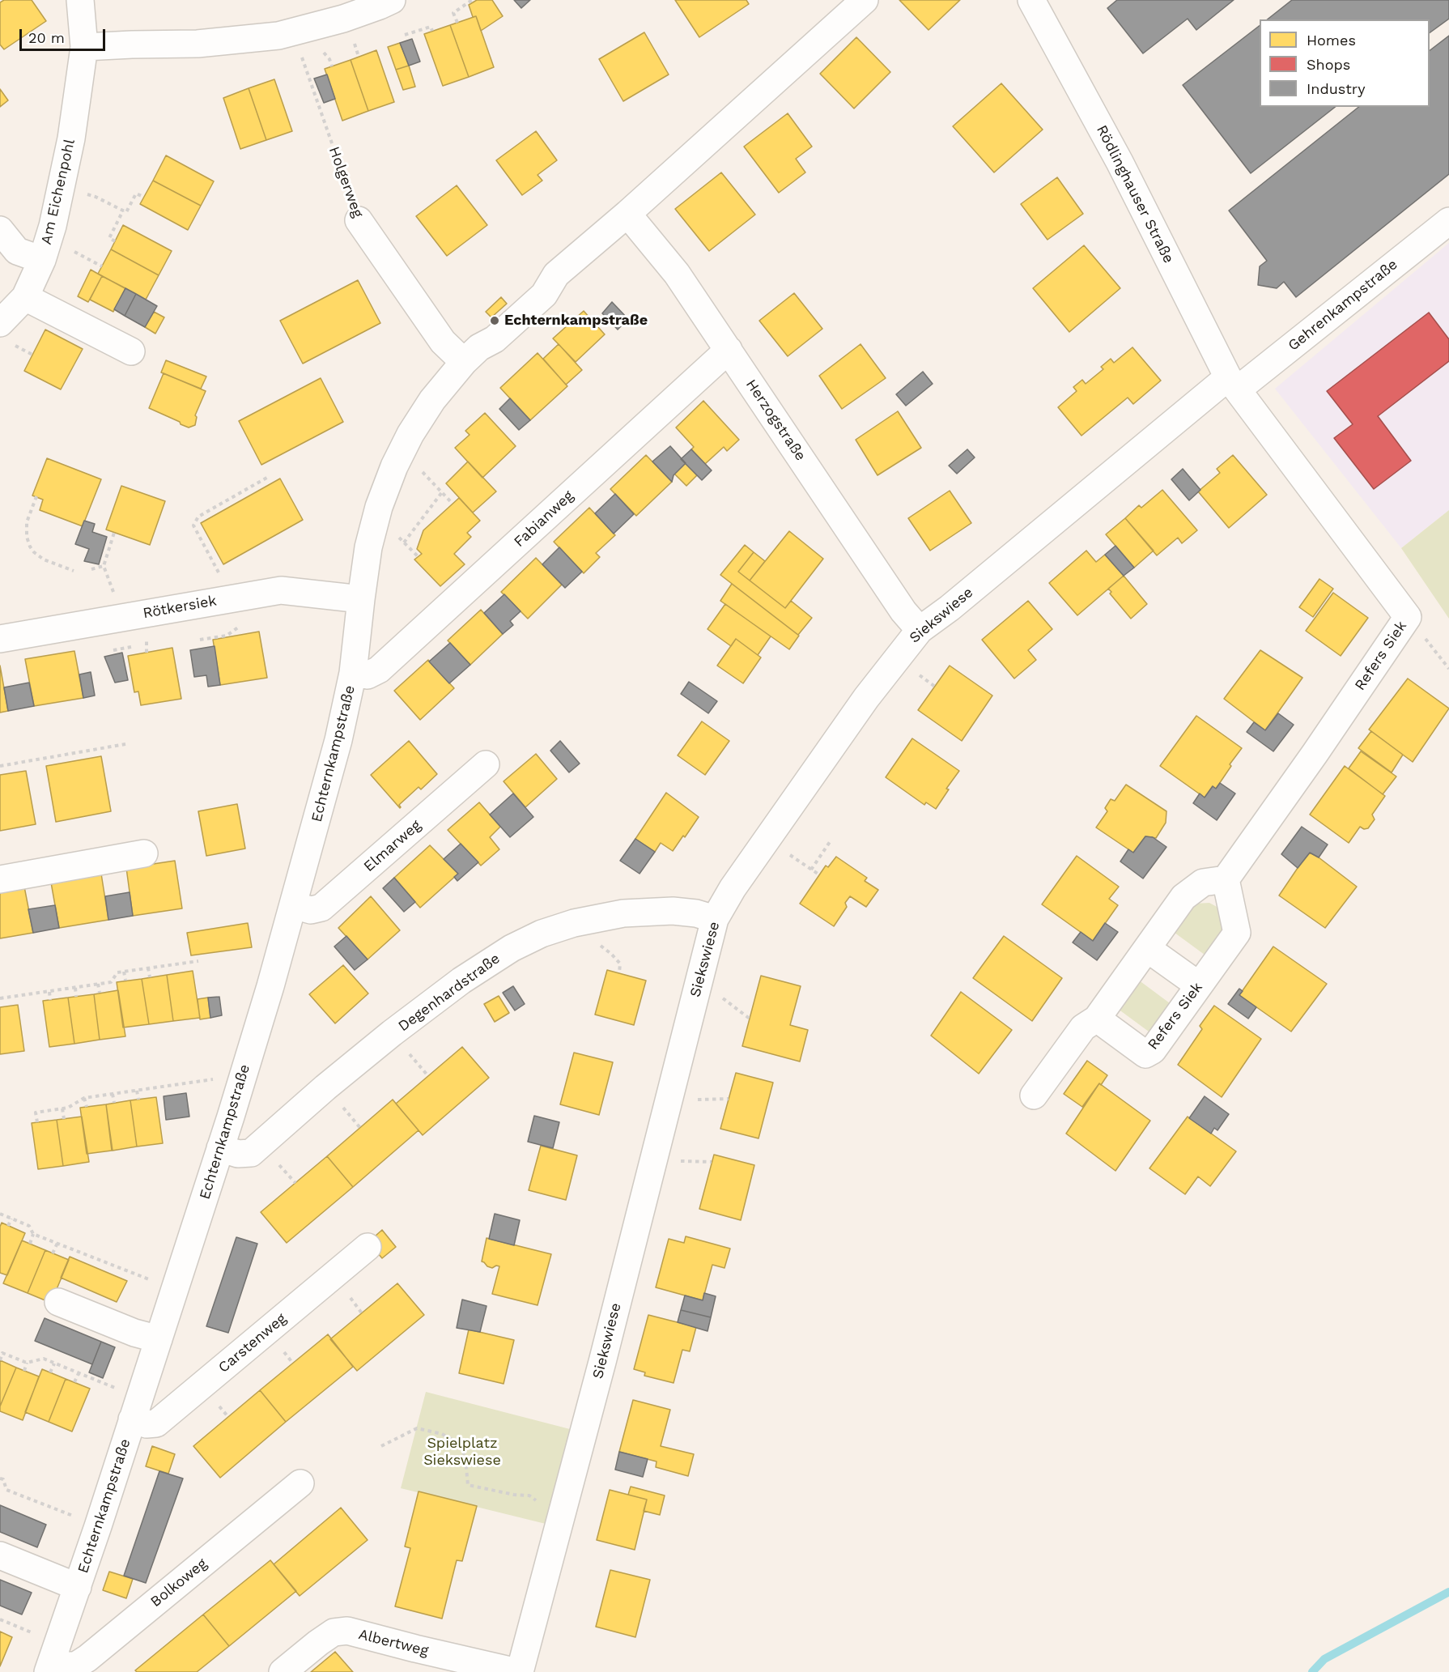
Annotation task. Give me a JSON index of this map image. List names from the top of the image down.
{
  "streets": {
    "street": [
      "Holgerweg",
      "Am Eichenpohl",
      "Rödlinghauser Straße",
      "Gehrenkampstraße",
      "Herzogstraße",
      "Fabianweg",
      "Rötkersiek",
      "Siekswiese",
      "Refers Siek",
      "Echternkampstraße",
      "Elmarweg",
      "Degenhardstraße",
      "Carstenweg",
      "Bolkoweg",
      "Albertweg"
    ]
  },
  "crossings": [
    ["Holgerweg", "Echternkampstraße"],
    ["Rödlinghauser Straße", "Gehrenkampstraße"],
    ["Rödlinghauser Straße", "Siekswiese"],
    ["Rödlinghauser Straße", "Refers Siek"],
    ["Gehrenkampstraße", "Siekswiese"],
    ["Gehrenkampstraße", "Refers Siek"],
    ["Herzogstraße", "Fabianweg"],
    ["Herzogstraße", "Siekswiese"],
    ["Herzogstraße", "Echternkampstraße"],
    ["Fabianweg", "Echternkampstraße"],
    ["Rötkersiek", "Echternkampstraße"],
    ["Siekswiese", "Refers Siek"],
    ["Siekswiese", "Degenhardstraße"],
    ["Siekswiese", "Albertweg"],
    ["Echternkampstraße", "Elmarweg"],
    ["Echternkampstraße", "Degenhardstraße"],
    ["Echternkampstraße", "Carstenweg"],
    ["Echternkampstraße", "Bolkoweg"]
  ],
  "parks": ["Spielplatz Siekswiese"],
  "places": ["Echternkampstraße"],
  "legend": ["Homes", "Shops", "Industry"],
  "scale_bar": "20 m"
}
